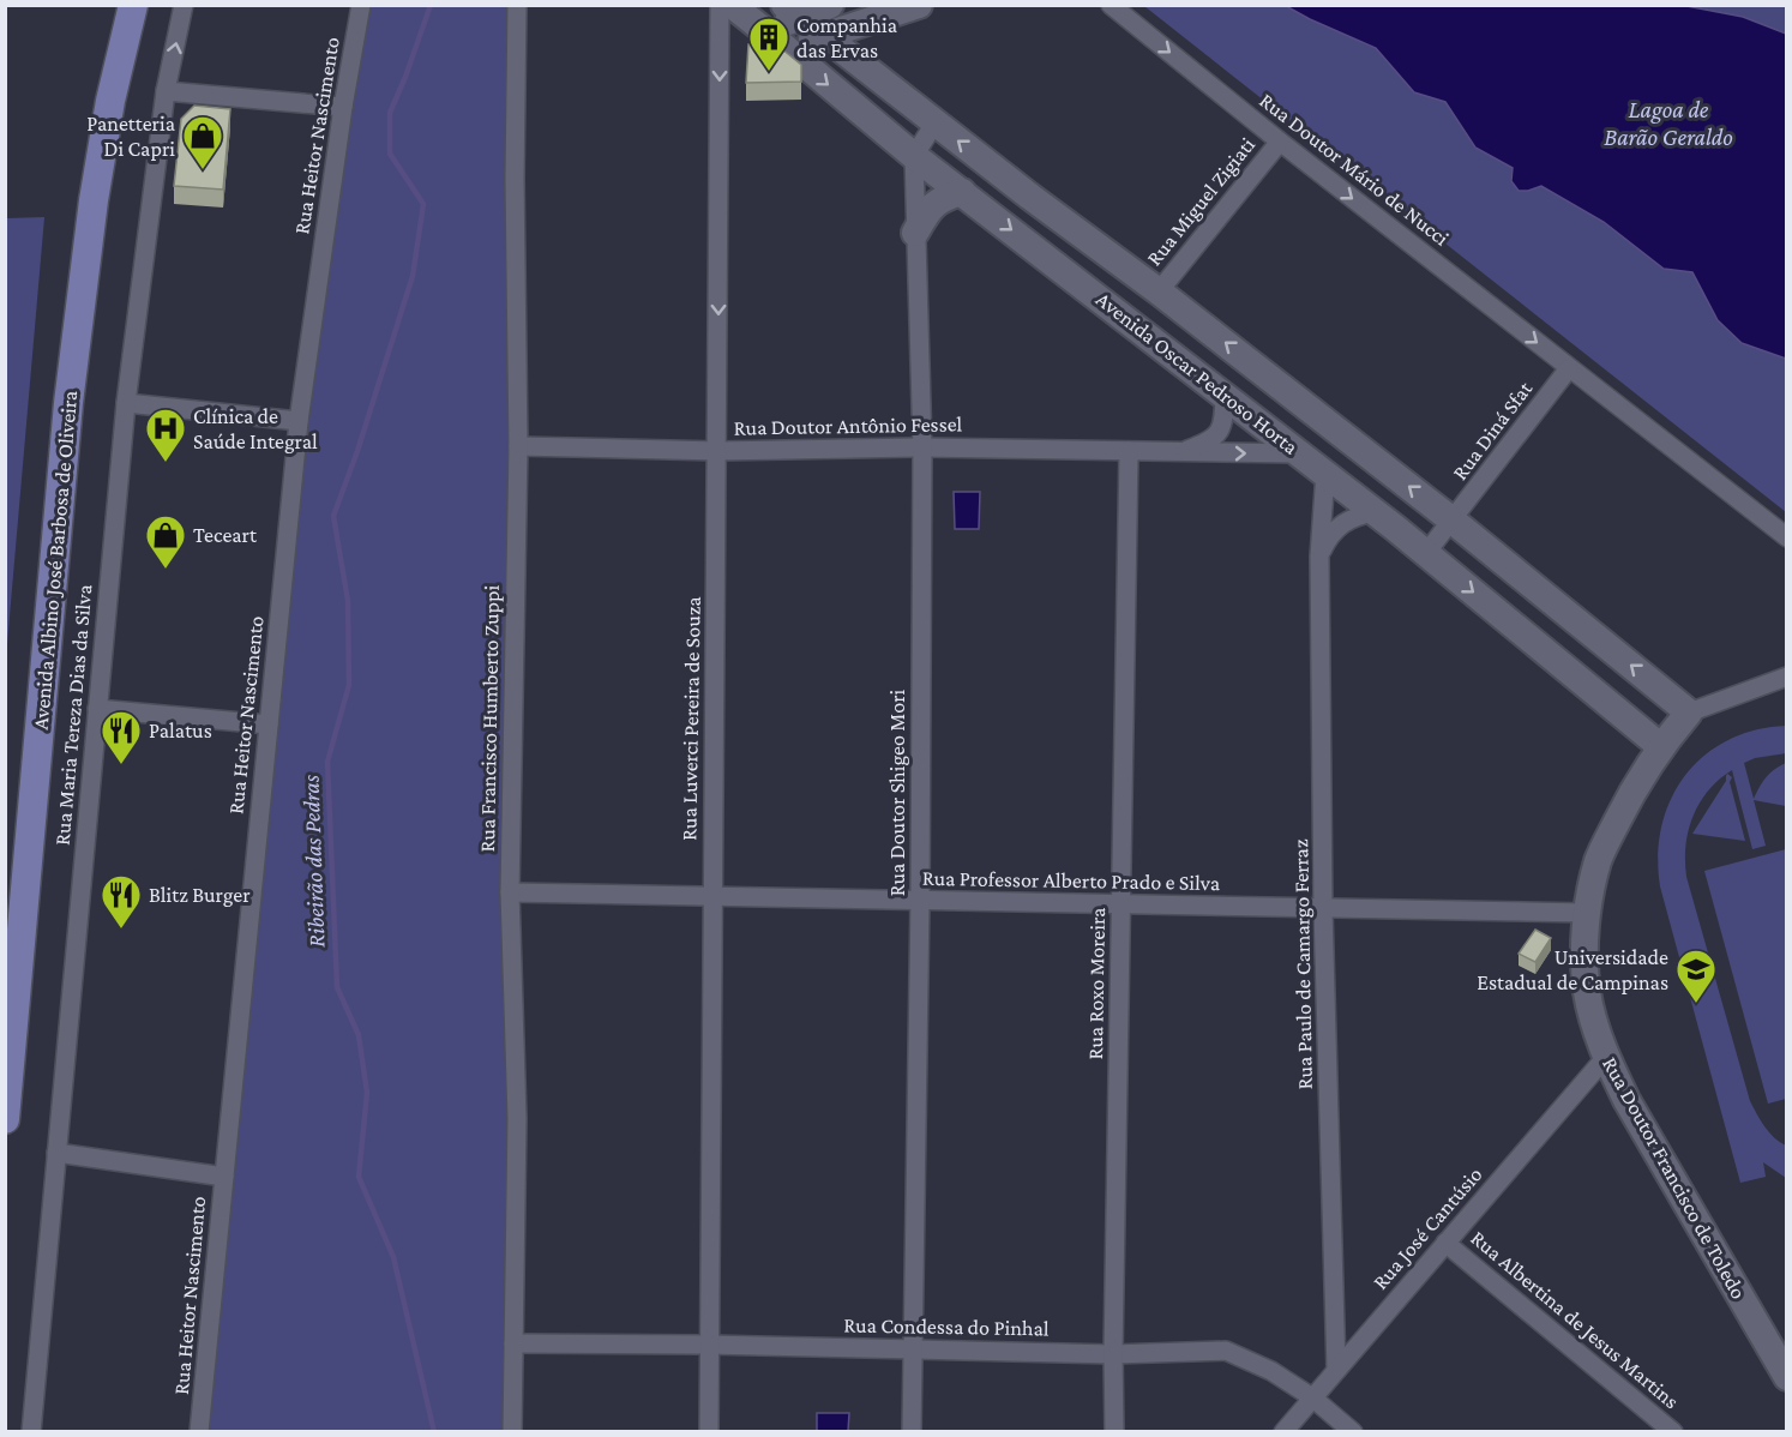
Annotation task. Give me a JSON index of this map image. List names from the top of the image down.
{
  "streets": {
    "main road": ["Avenida Oscar Pedroso Horta", "Avenida Albino José Barbosa de Oliveira", "Rua Doutor Francisco de Toledo"],
    "street": [
      "Rua Heitor Nascimento",
      "Rua Doutor Mário de Nucci",
      "Rua Miguel Zigiati",
      "Rua Doutor Antônio Fessel",
      "Rua Diná Sfat",
      "Rua Maria Tereza Dias da Silva",
      "Rua Francisco Humberto Zuppi",
      "Rua Luverci Pereira de Souza",
      "Rua Doutor Shigeo Mori",
      "Rua Professor Alberto Prado e Silva",
      "Rua Paulo de Camargo Ferraz",
      "Rua Roxo Moreira",
      "Rua José Cantúsio",
      "Rua Albertina de Jesus Martins",
      "Rua Condessa do Pinhal"
    ]
  },
  "crossings": [
    ["Rua Doutor Mário de Nucci", "Rua Miguel Zigiati"],
    ["Rua Doutor Mário de Nucci", "Rua Diná Sfat"],
    ["Rua Miguel Zigiati", "Avenida Oscar Pedroso Horta"],
    ["Avenida Oscar Pedroso Horta", "Rua Doutor Antônio Fessel"],
    ["Avenida Oscar Pedroso Horta", "Rua Diná Sfat"],
    ["Avenida Oscar Pedroso Horta", "Rua Doutor Shigeo Mori"],
    ["Avenida Oscar Pedroso Horta", "Rua Paulo de Camargo Ferraz"],
    ["Avenida Oscar Pedroso Horta", "Rua Doutor Francisco de Toledo"],
    ["Rua Doutor Antônio Fessel", "Rua Francisco Humberto Zuppi"],
    ["Rua Doutor Antônio Fessel", "Rua Luverci Pereira de Souza"],
    ["Rua Doutor Antônio Fessel", "Rua Doutor Shigeo Mori"],
    ["Rua Doutor Antônio Fessel", "Rua Roxo Moreira"],
    ["Rua Francisco Humberto Zuppi", "Rua Professor Alberto Prado e Silva"],
    ["Rua Francisco Humberto Zuppi", "Rua Condessa do Pinhal"],
    ["Rua Luverci Pereira de Souza", "Rua Professor Alberto Prado e Silva"],
    ["Rua Luverci Pereira de Souza", "Rua Condessa do Pinhal"],
    ["Rua Doutor Shigeo Mori", "Rua Professor Alberto Prado e Silva"],
    ["Rua Doutor Shigeo Mori", "Rua Condessa do Pinhal"],
    ["Rua Professor Alberto Prado e Silva", "Rua Paulo de Camargo Ferraz"],
    ["Rua Professor Alberto Prado e Silva", "Rua Roxo Moreira"],
    ["Rua Professor Alberto Prado e Silva", "Rua Doutor Francisco de Toledo"],
    ["Rua Paulo de Camargo Ferraz", "Rua José Cantúsio"],
    ["Rua Roxo Moreira", "Rua Condessa do Pinhal"],
    ["Rua Doutor Francisco de Toledo", "Rua José Cantúsio"],
    ["Rua José Cantúsio", "Rua Albertina de Jesus Martins"],
    ["Rua José Cantúsio", "Rua Condessa do Pinhal"]
  ],
  "one_way": ["Rua Doutor Mário de Nucci"],
  "water": ["Lagoa de Barão Geraldo", "Ribeirão das Pedras"],
  "places": {
    "building": ["Companhia das Ervas"],
    "shop": ["Panetteria Di Capri", "Teceart"],
    "hospital": ["Clínica de Saúde Integral"],
    "restaurant": ["Palatus", "Blitz Burger"],
    "school or university": ["Universidade Estadual de Campinas"]
  }
}
